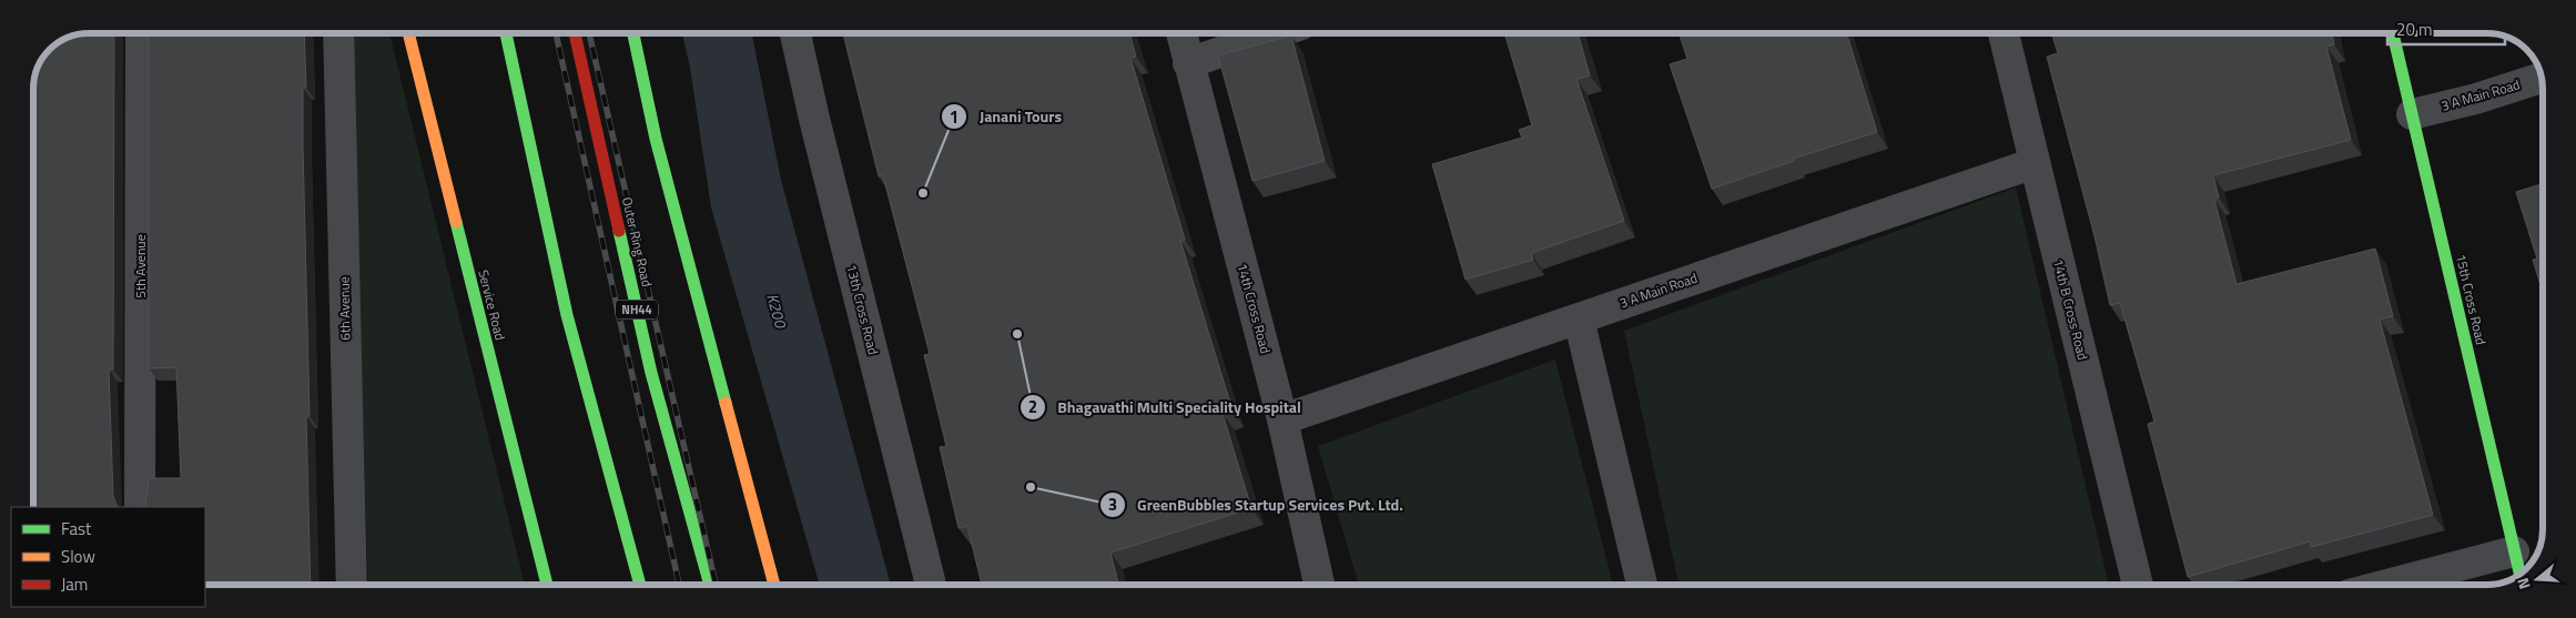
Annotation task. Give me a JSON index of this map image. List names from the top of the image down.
{
  "streets": {
    "main road": [
      "Outer Ring Road",
      "15th Cross Road",
      "Service Road",
      "NH44"
    ],
    "street": [
      "3 A Main Road",
      "5th Avenue",
      "6th Avenue",
      "14th Cross Road",
      "13th Cross Road",
      "14th B Cross Road"
    ]
  },
  "crossings": [
    ["3 A Main Road", "15th Cross Road"],
    ["3 A Main Road", "14th Cross Road"],
    ["3 A Main Road", "14th B Cross Road"]
  ],
  "water": ["K200"],
  "places": ["Janani Tours", "Bhagavathi Multi Speciality Hospital", "GreenBubbles Startup Services Pvt. Ltd."],
  "legend": ["Fast", "Slow", "Jam"],
  "scale_bar": "20 m",
  "north": "left"
}
